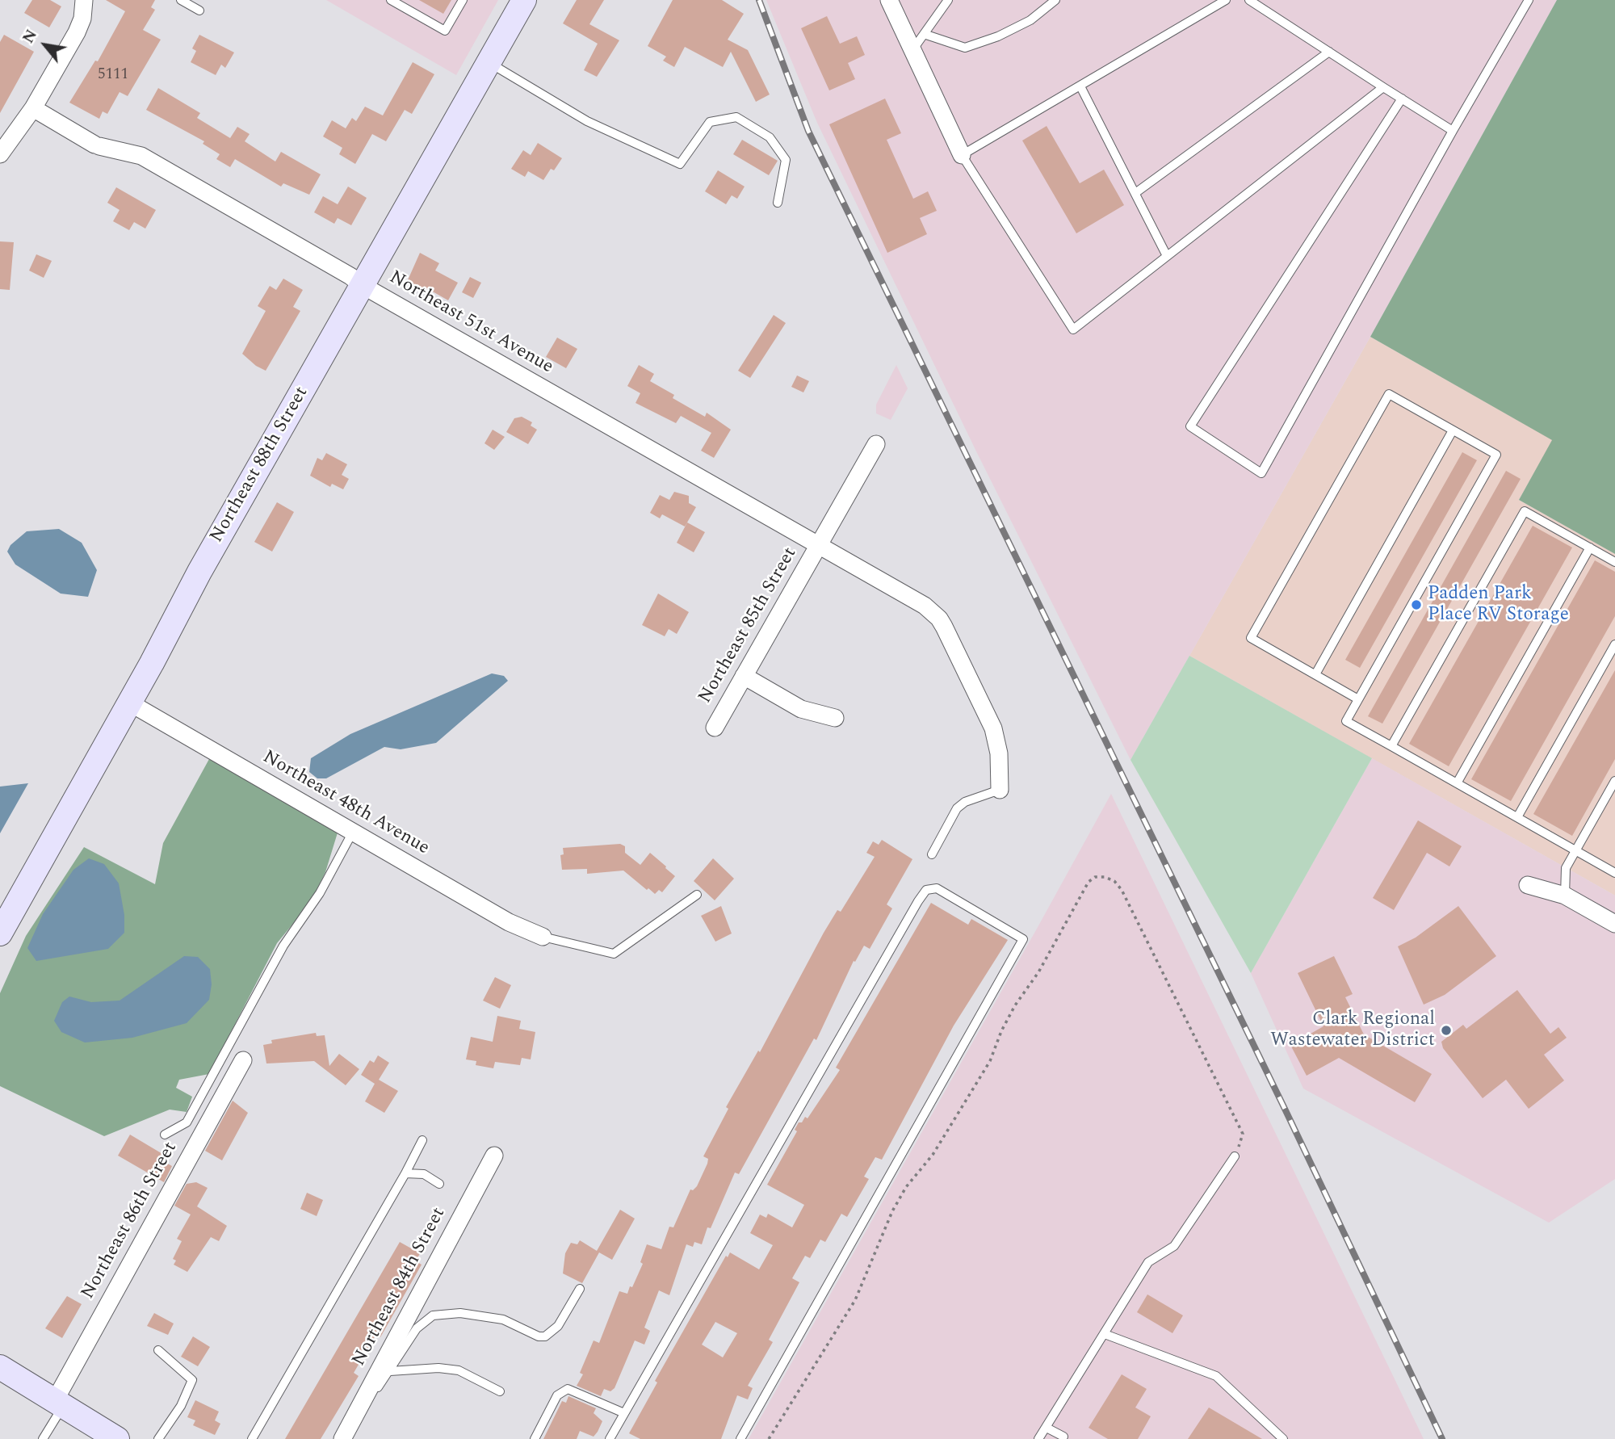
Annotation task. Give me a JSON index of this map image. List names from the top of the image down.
{
  "streets": {
    "main road": ["Northeast 88th Street"],
    "street": [
      "Northeast 51st Avenue",
      "Northeast 85th Street",
      "Northeast 48th Avenue",
      "Northeast 86th Street",
      "Northeast 84th Street"
    ]
  },
  "crossings": [
    ["Northeast 51st Avenue", "Northeast 88th Street"],
    ["Northeast 51st Avenue", "Northeast 85th Street"],
    ["Northeast 88th Street", "Northeast 48th Avenue"]
  ],
  "places": ["Padden Park Place RV Storage", "Clark Regional Wastewater District"],
  "house_numbers": ["5111"],
  "north": "top left"
}
